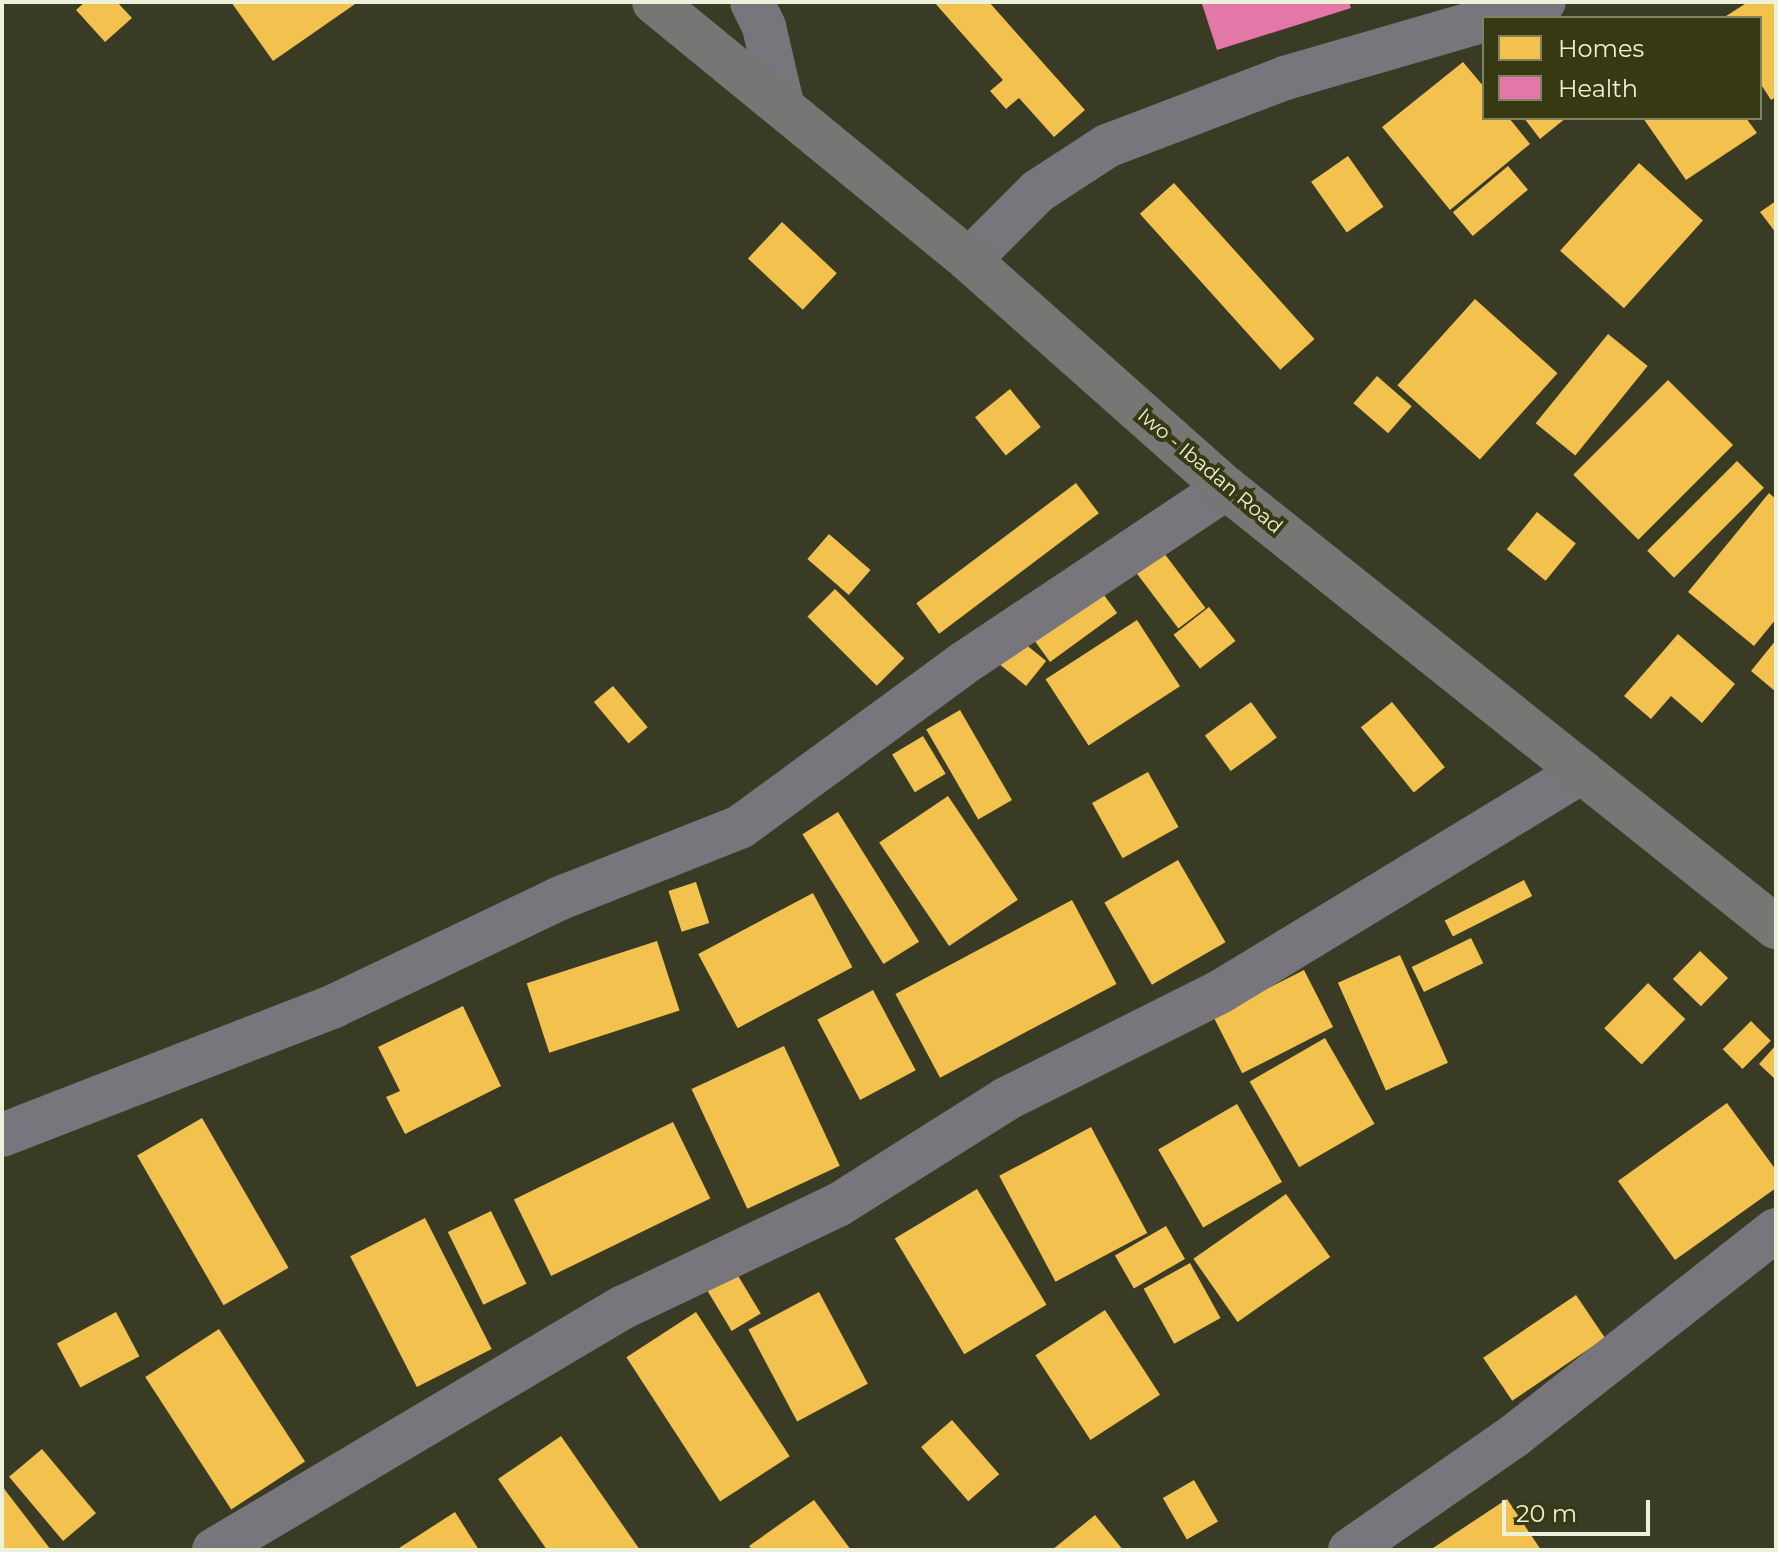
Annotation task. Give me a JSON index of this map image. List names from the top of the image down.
{
  "streets": {
    "main road": ["Iwo - Ibadan Road"]
  },
  "legend": ["Homes", "Health"],
  "scale_bar": "20 m"
}
